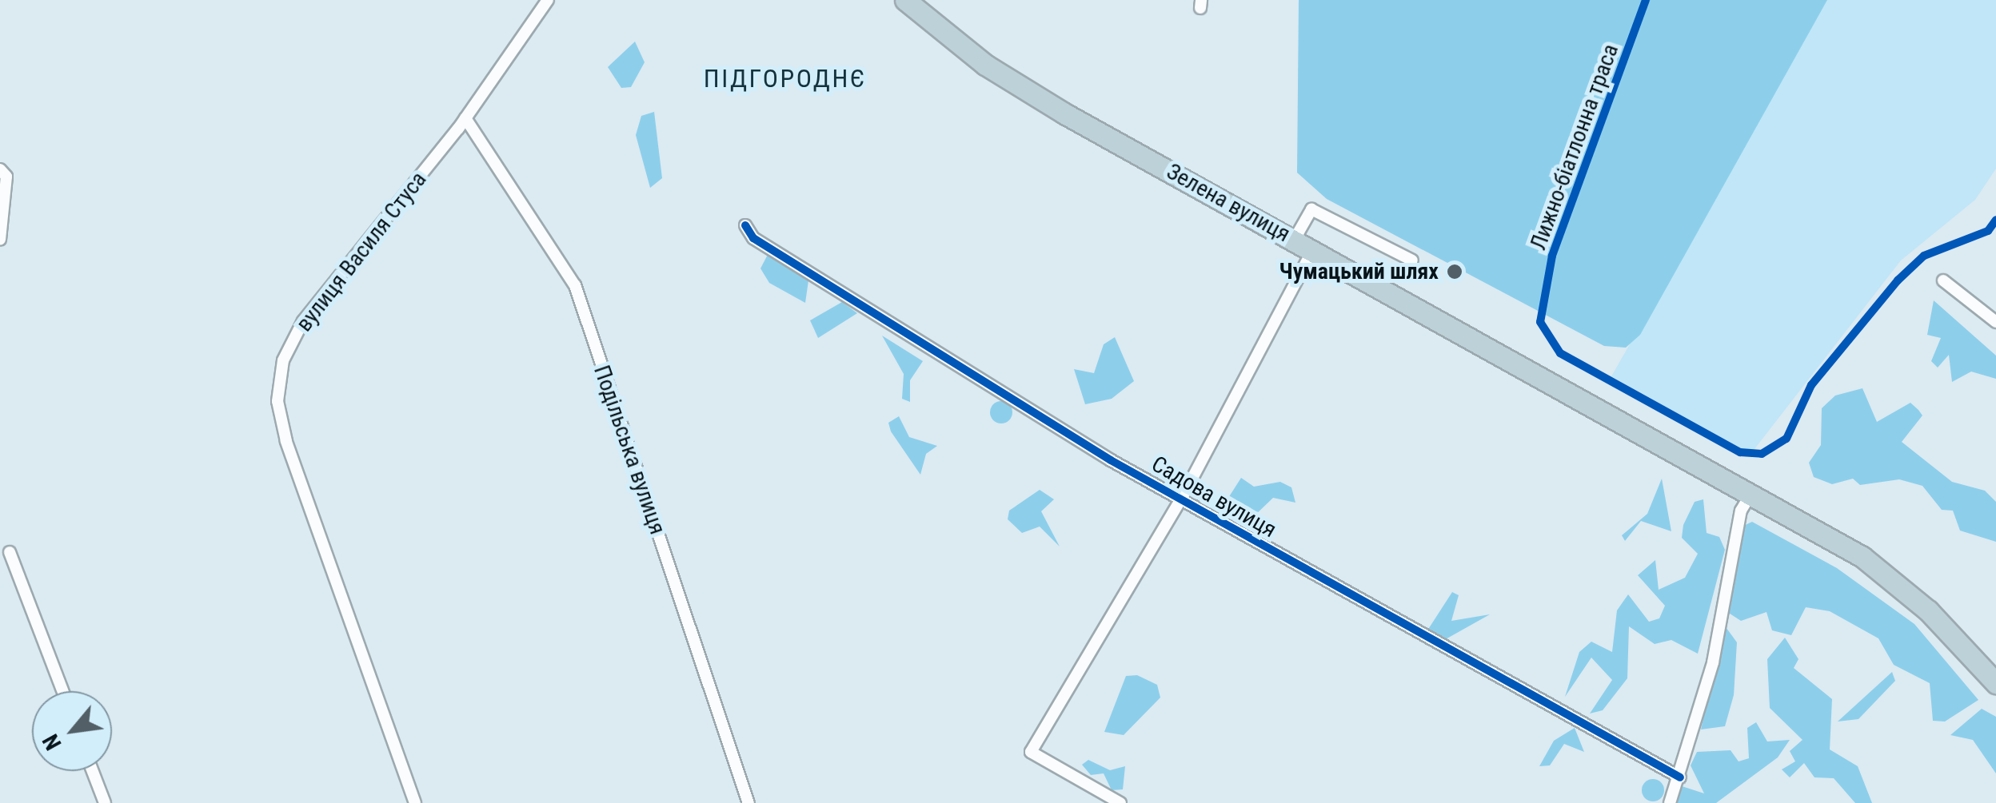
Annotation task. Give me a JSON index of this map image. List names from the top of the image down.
{
  "streets": {
    "highway": ["Зелена вулиця"],
    "street": ["вулиця Василя Стуса", "Подільська вулиця", "Садова вулиця"],
    "cycle path": ["Лижно-біатлонна траса"]
  },
  "crossings": [
    ["вулиця Василя Стуса", "Подільська вулиця"]
  ],
  "districts": ["ПІДГОРОДНЄ"],
  "places": ["Чумацький шлях"],
  "north": "bottom left"
}
